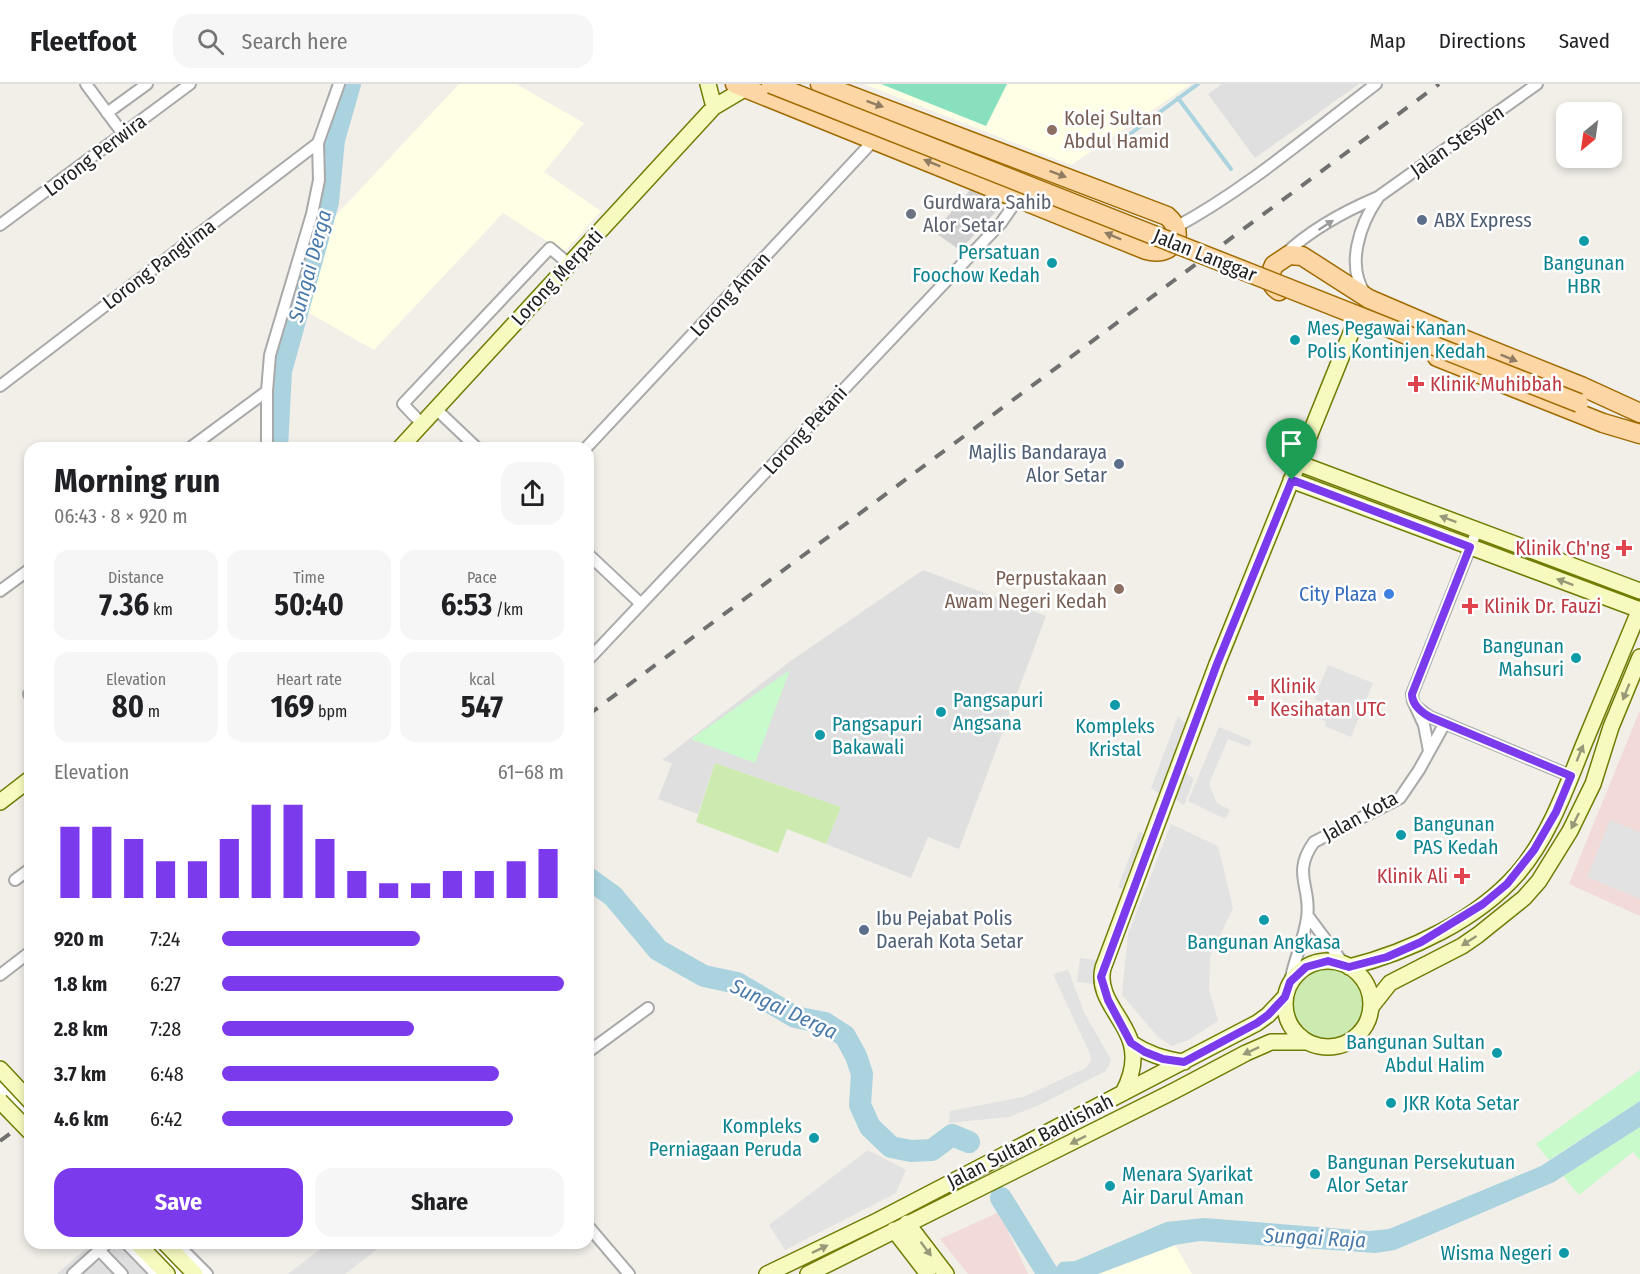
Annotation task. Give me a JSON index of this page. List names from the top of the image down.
{
  "streets": {
    "main road": ["Jalan Langgar", "Lorong Merpati", "Jalan Sultan Badlishah"],
    "street": [
      "Jalan Stesyen",
      "Lorong Perwira",
      "Lorong Panglima",
      "Lorong Aman",
      "Lorong Petani",
      "Jalan Kota"
    ]
  },
  "crossings": [
    ["Jalan Kota", "Jalan Sultan Badlishah"]
  ],
  "water": ["Sungai Derga", "Sungai Raja"],
  "places": {
    "other": [
      "Kolej Sultan Abdul Hamid",
      "Gurdwara Sahib Alor Setar",
      "ABX Express",
      "Bangunan HBR",
      "Persatuan Foochow Kedah",
      "Mes Pegawai Kanan Polis Kontinjen Kedah",
      "Majlis Bandaraya Alor Setar",
      "Perpustakaan Awam Negeri Kedah",
      "City Plaza",
      "Bangunan Mahsuri",
      "Kompleks Kristal",
      "Pangsapuri Angsana",
      "Pangsapuri Bakawali",
      "Bangunan PAS Kedah",
      "Bangunan Angkasa",
      "Ibu Pejabat Polis Daerah Kota Setar",
      "Bangunan Sultan Abdul Halim",
      "JKR Kota Setar",
      "Kompleks Perniagaan Peruda",
      "Bangunan Persekutuan Alor Setar",
      "Menara Syarikat Air Darul Aman",
      "Wisma Negeri"
    ],
    "health": [
      "Klinik Muhibbah",
      "Klinik Ch'ng",
      "Klinik Dr. Fauzi",
      "Klinik Kesihatan UTC",
      "Klinik Ali"
    ]
  },
  "north": "bottom left",
  "page": {
    "header": "Fleetfoot",
    "search": "Search here",
    "nav": ["Map", "Directions", "Saved"],
    "heading": ["Morning run", "06:43 · 8 × 920 m"],
    "stats": [
      ["Distance", "7.36 km"],
      ["Time", "50:40"],
      ["Pace", "6:53 /km"],
      ["Elevation", "80 m"],
      ["Heart rate", "169 bpm"],
      ["kcal", "547"]
    ],
    "chart": ["Elevation", "61–68 m"],
    "list": [
      {
        "name": "920 m",
        "note": "7:24"
      },
      {
        "name": "1.8 km",
        "note": "6:27"
      },
      {
        "name": "2.8 km",
        "note": "7:28"
      },
      {
        "name": "3.7 km",
        "note": "6:48"
      },
      {
        "name": "4.6 km",
        "note": "6:42"
      }
    ],
    "buttons": ["Save", "Share"]
  }
}
